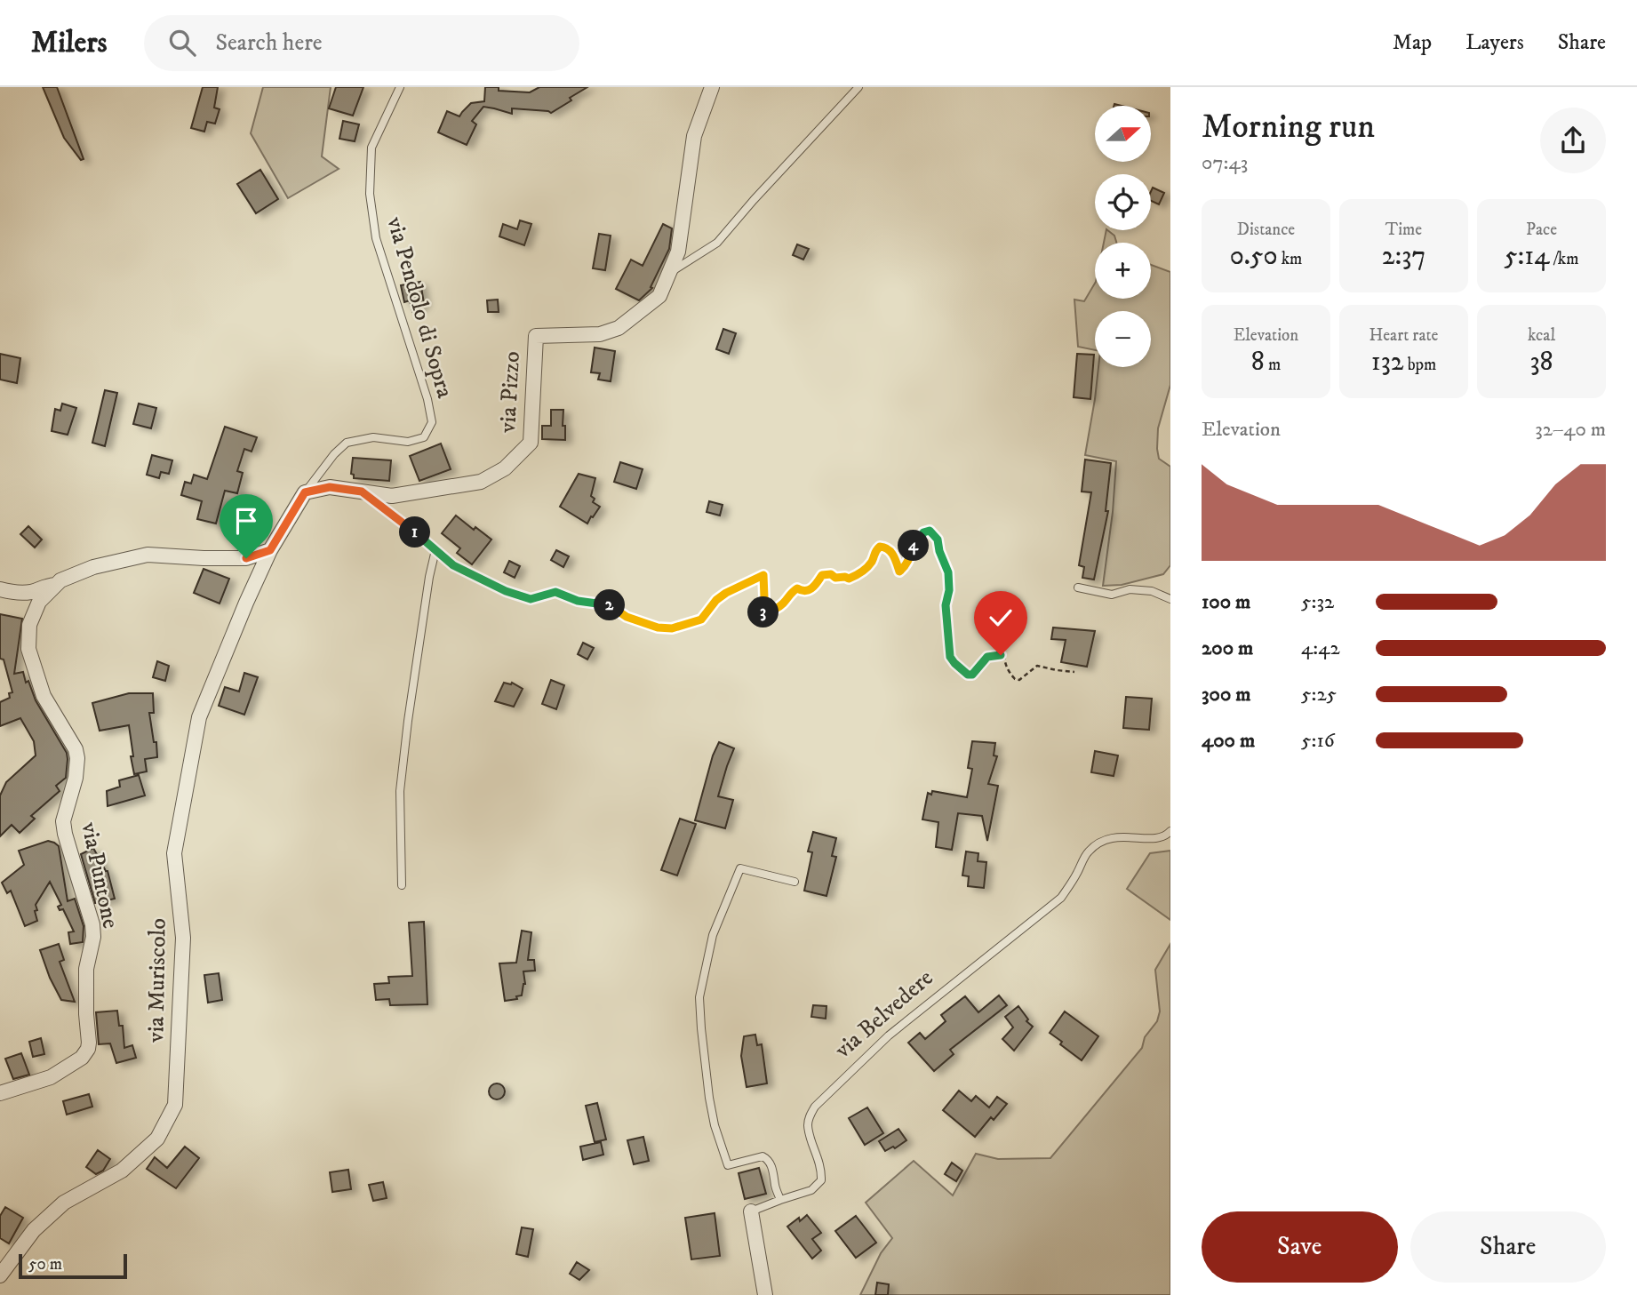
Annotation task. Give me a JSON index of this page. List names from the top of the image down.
{
  "streets": {
    "street": [
      "via Pizzo",
      "via Puntone",
      "via Muriscolo",
      "via Belvedere"
    ],
    "lane": ["via Pendolo di Sopra"]
  },
  "crossings": [
    ["via Pendolo di Sopra", "via Pizzo"],
    ["via Puntone", "via Muriscolo"]
  ],
  "scale_bar": "50 m",
  "north": "right",
  "page": {
    "header": "Milers",
    "search": "Search here",
    "nav": ["Map", "Layers", "Share"],
    "heading": ["Morning run", "07:43"],
    "map_buttons": ["+", "−"],
    "stats": [
      ["Distance", "0.50 km"],
      ["Time", "2:37"],
      ["Pace", "5:14 /km"],
      ["Elevation", "8 m"],
      ["Heart rate", "132 bpm"],
      ["kcal", "38"]
    ],
    "chart": ["Elevation", "32–40 m"],
    "pins": [
      "1",
      "4",
      "2",
      "3"
    ],
    "list": [
      {
        "name": "100 m",
        "note": "5:32"
      },
      {
        "name": "200 m",
        "note": "4:42"
      },
      {
        "name": "300 m",
        "note": "5:25"
      },
      {
        "name": "400 m",
        "note": "5:16"
      }
    ],
    "buttons": ["Save", "Share"],
    "scale": "50 m"
  }
}
